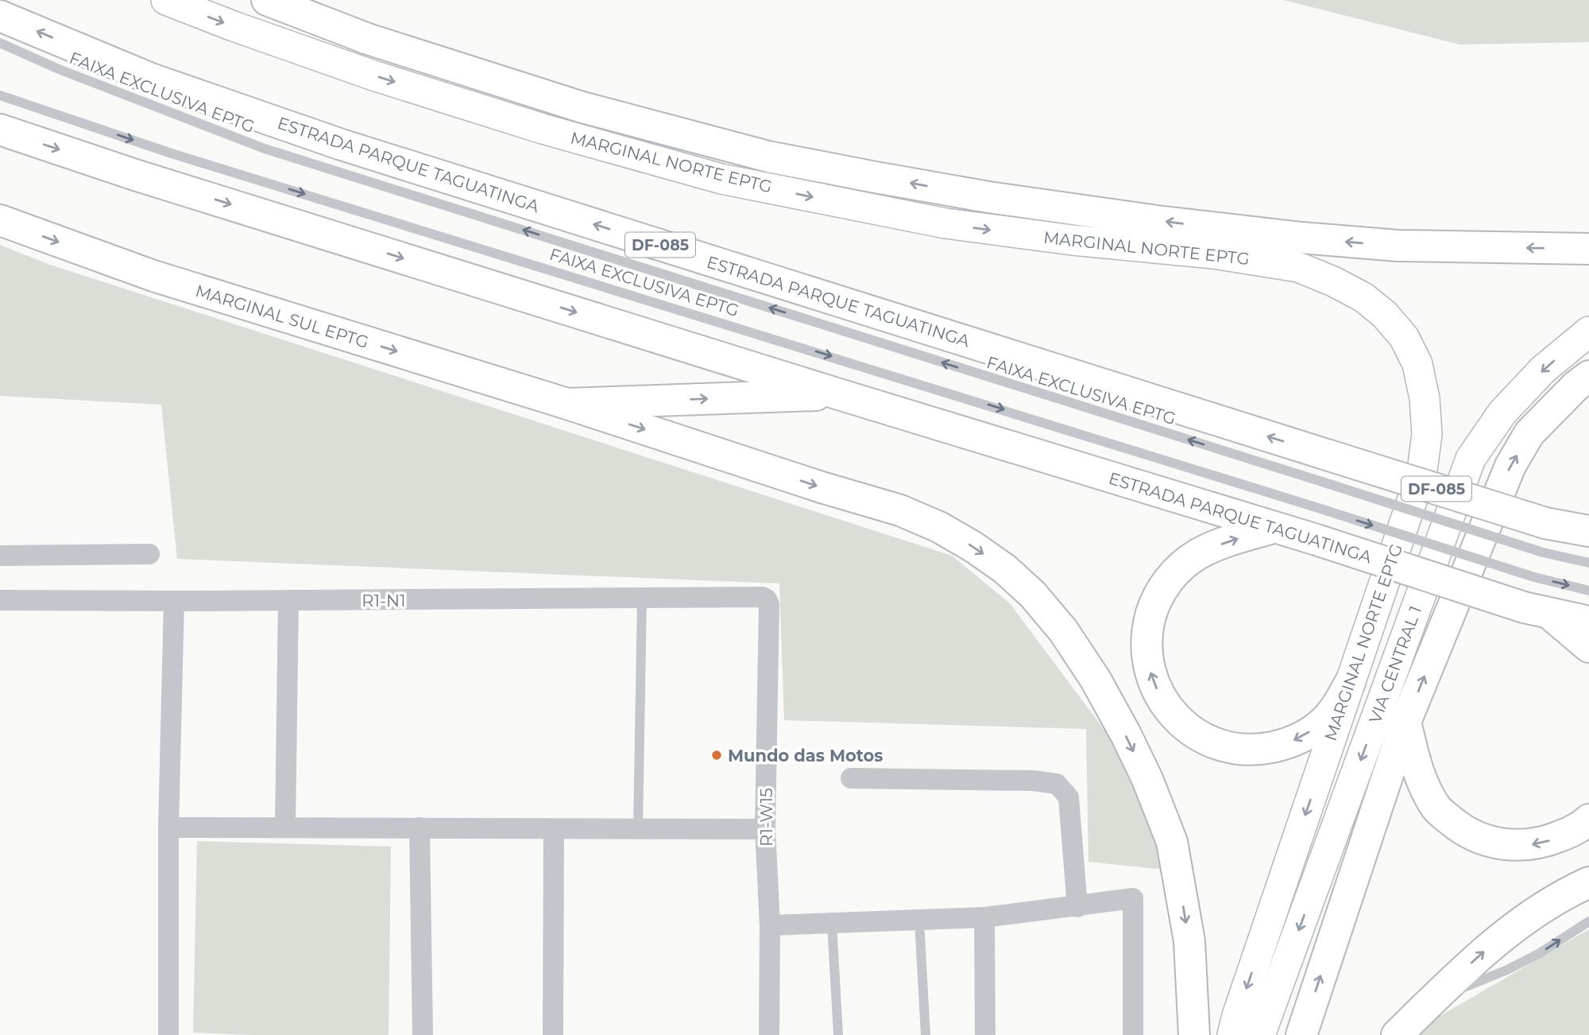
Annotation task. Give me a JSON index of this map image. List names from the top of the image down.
{
  "streets": {
    "main road": [
      "MARGINAL NORTE EPTG",
      "ESTRADA PARQUE TAGUATINGA",
      "DF-085",
      "MARGINAL SUL EPTG",
      "VIA CENTRAL 1"
    ],
    "street": ["R1-N1", "R1-W15"],
    "lane": ["FAIXA EXCLUSIVA EPTG"]
  },
  "crossings": [
    ["FAIXA EXCLUSIVA EPTG", "ESTRADA PARQUE TAGUATINGA"],
    ["R1-N1", "R1-W15"]
  ],
  "one_way": ["MARGINAL SUL EPTG"],
  "places": ["Mundo das Motos"]
}
